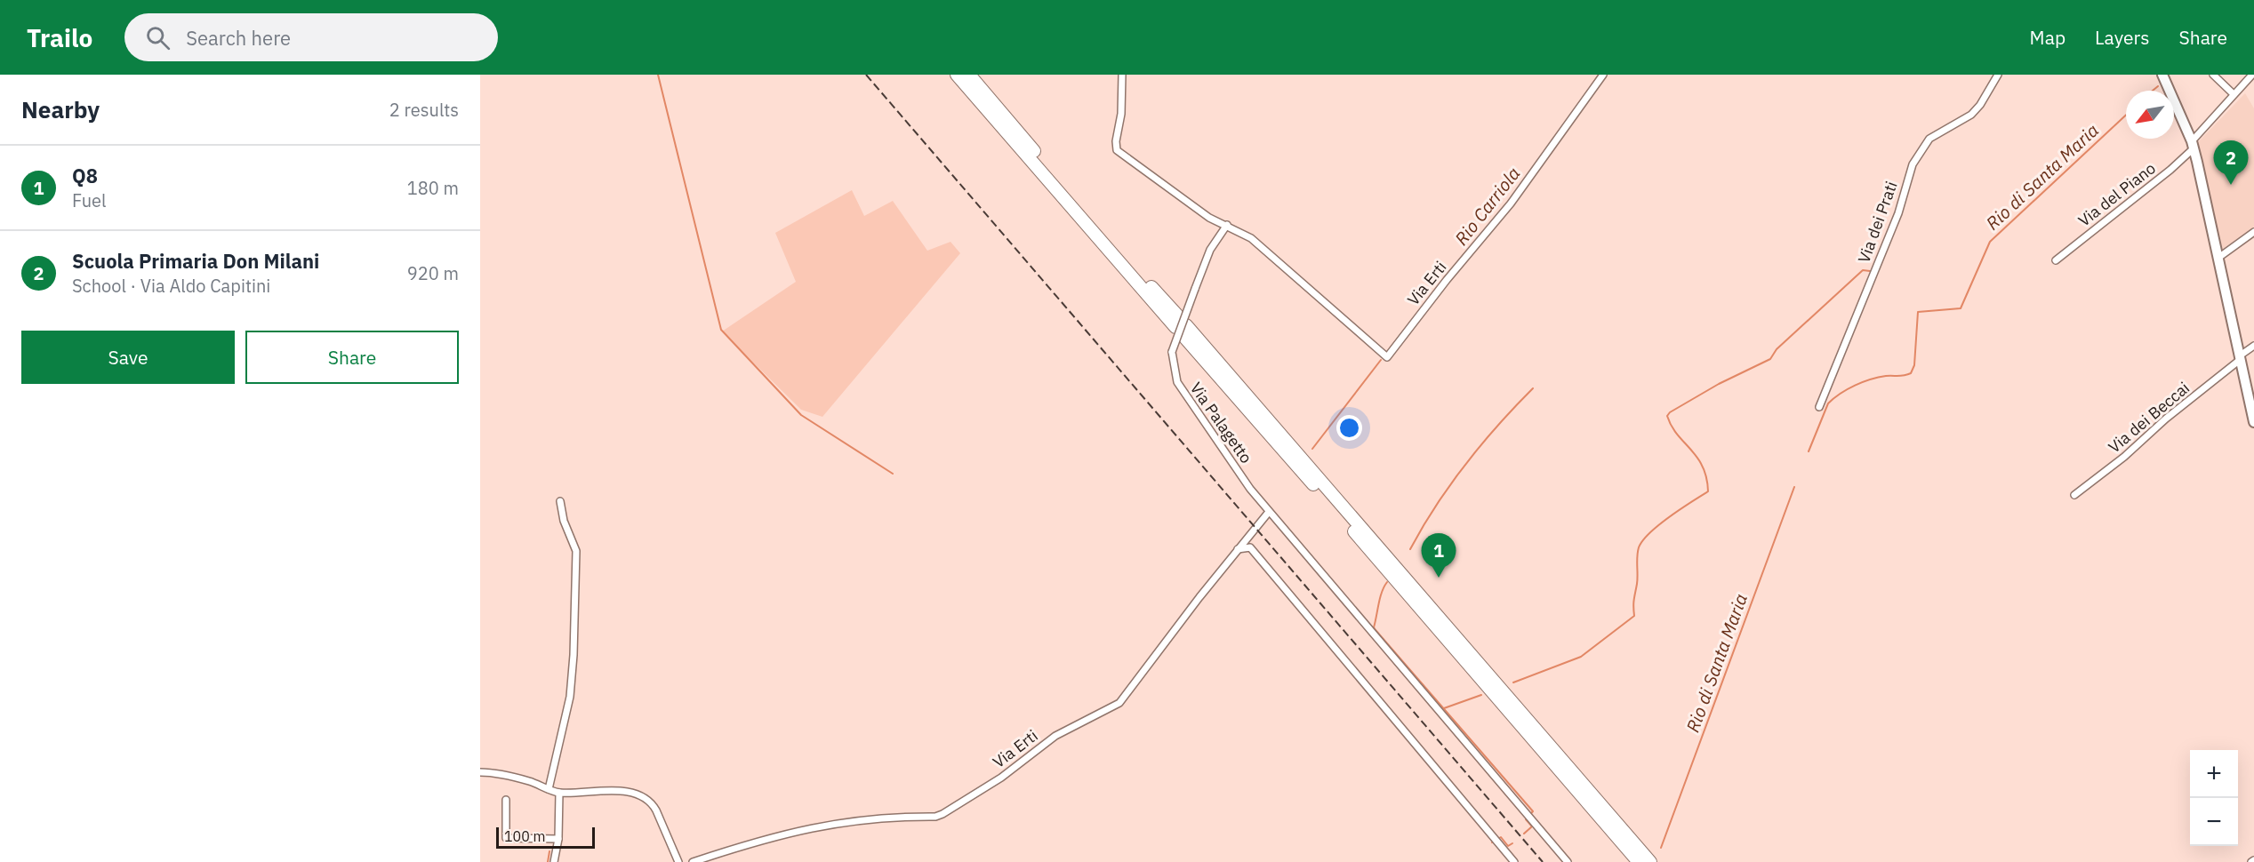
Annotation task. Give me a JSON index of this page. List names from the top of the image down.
{
  "streets": {
    "street": [
      "Via del Piano",
      "Via dei Prati",
      "Via Erti",
      "Via dei Beccai",
      "Via Palagetto"
    ]
  },
  "crossings": [
    ["Via Erti", "Via Palagetto"]
  ],
  "water": ["Rio di Santa Maria", "Rio Carriola"],
  "scale_bar": "100 m",
  "north": "bottom left",
  "page": {
    "header": "Trailo",
    "search": "Search here",
    "nav": ["Map", "Layers", "Share"],
    "heading": ["Nearby", "2 results"],
    "pins": ["2", "1"],
    "list": [
      {
        "mark": "1",
        "name": "Q8",
        "note": "Fuel",
        "value": "180 m"
      },
      {
        "mark": "2",
        "name": "Scuola Primaria Don Milani",
        "note": "School · Via Aldo Capitini",
        "value": "920 m"
      }
    ],
    "buttons": ["Save", "Share"],
    "map_buttons": ["+", "−"],
    "scale": "100 m"
  }
}
